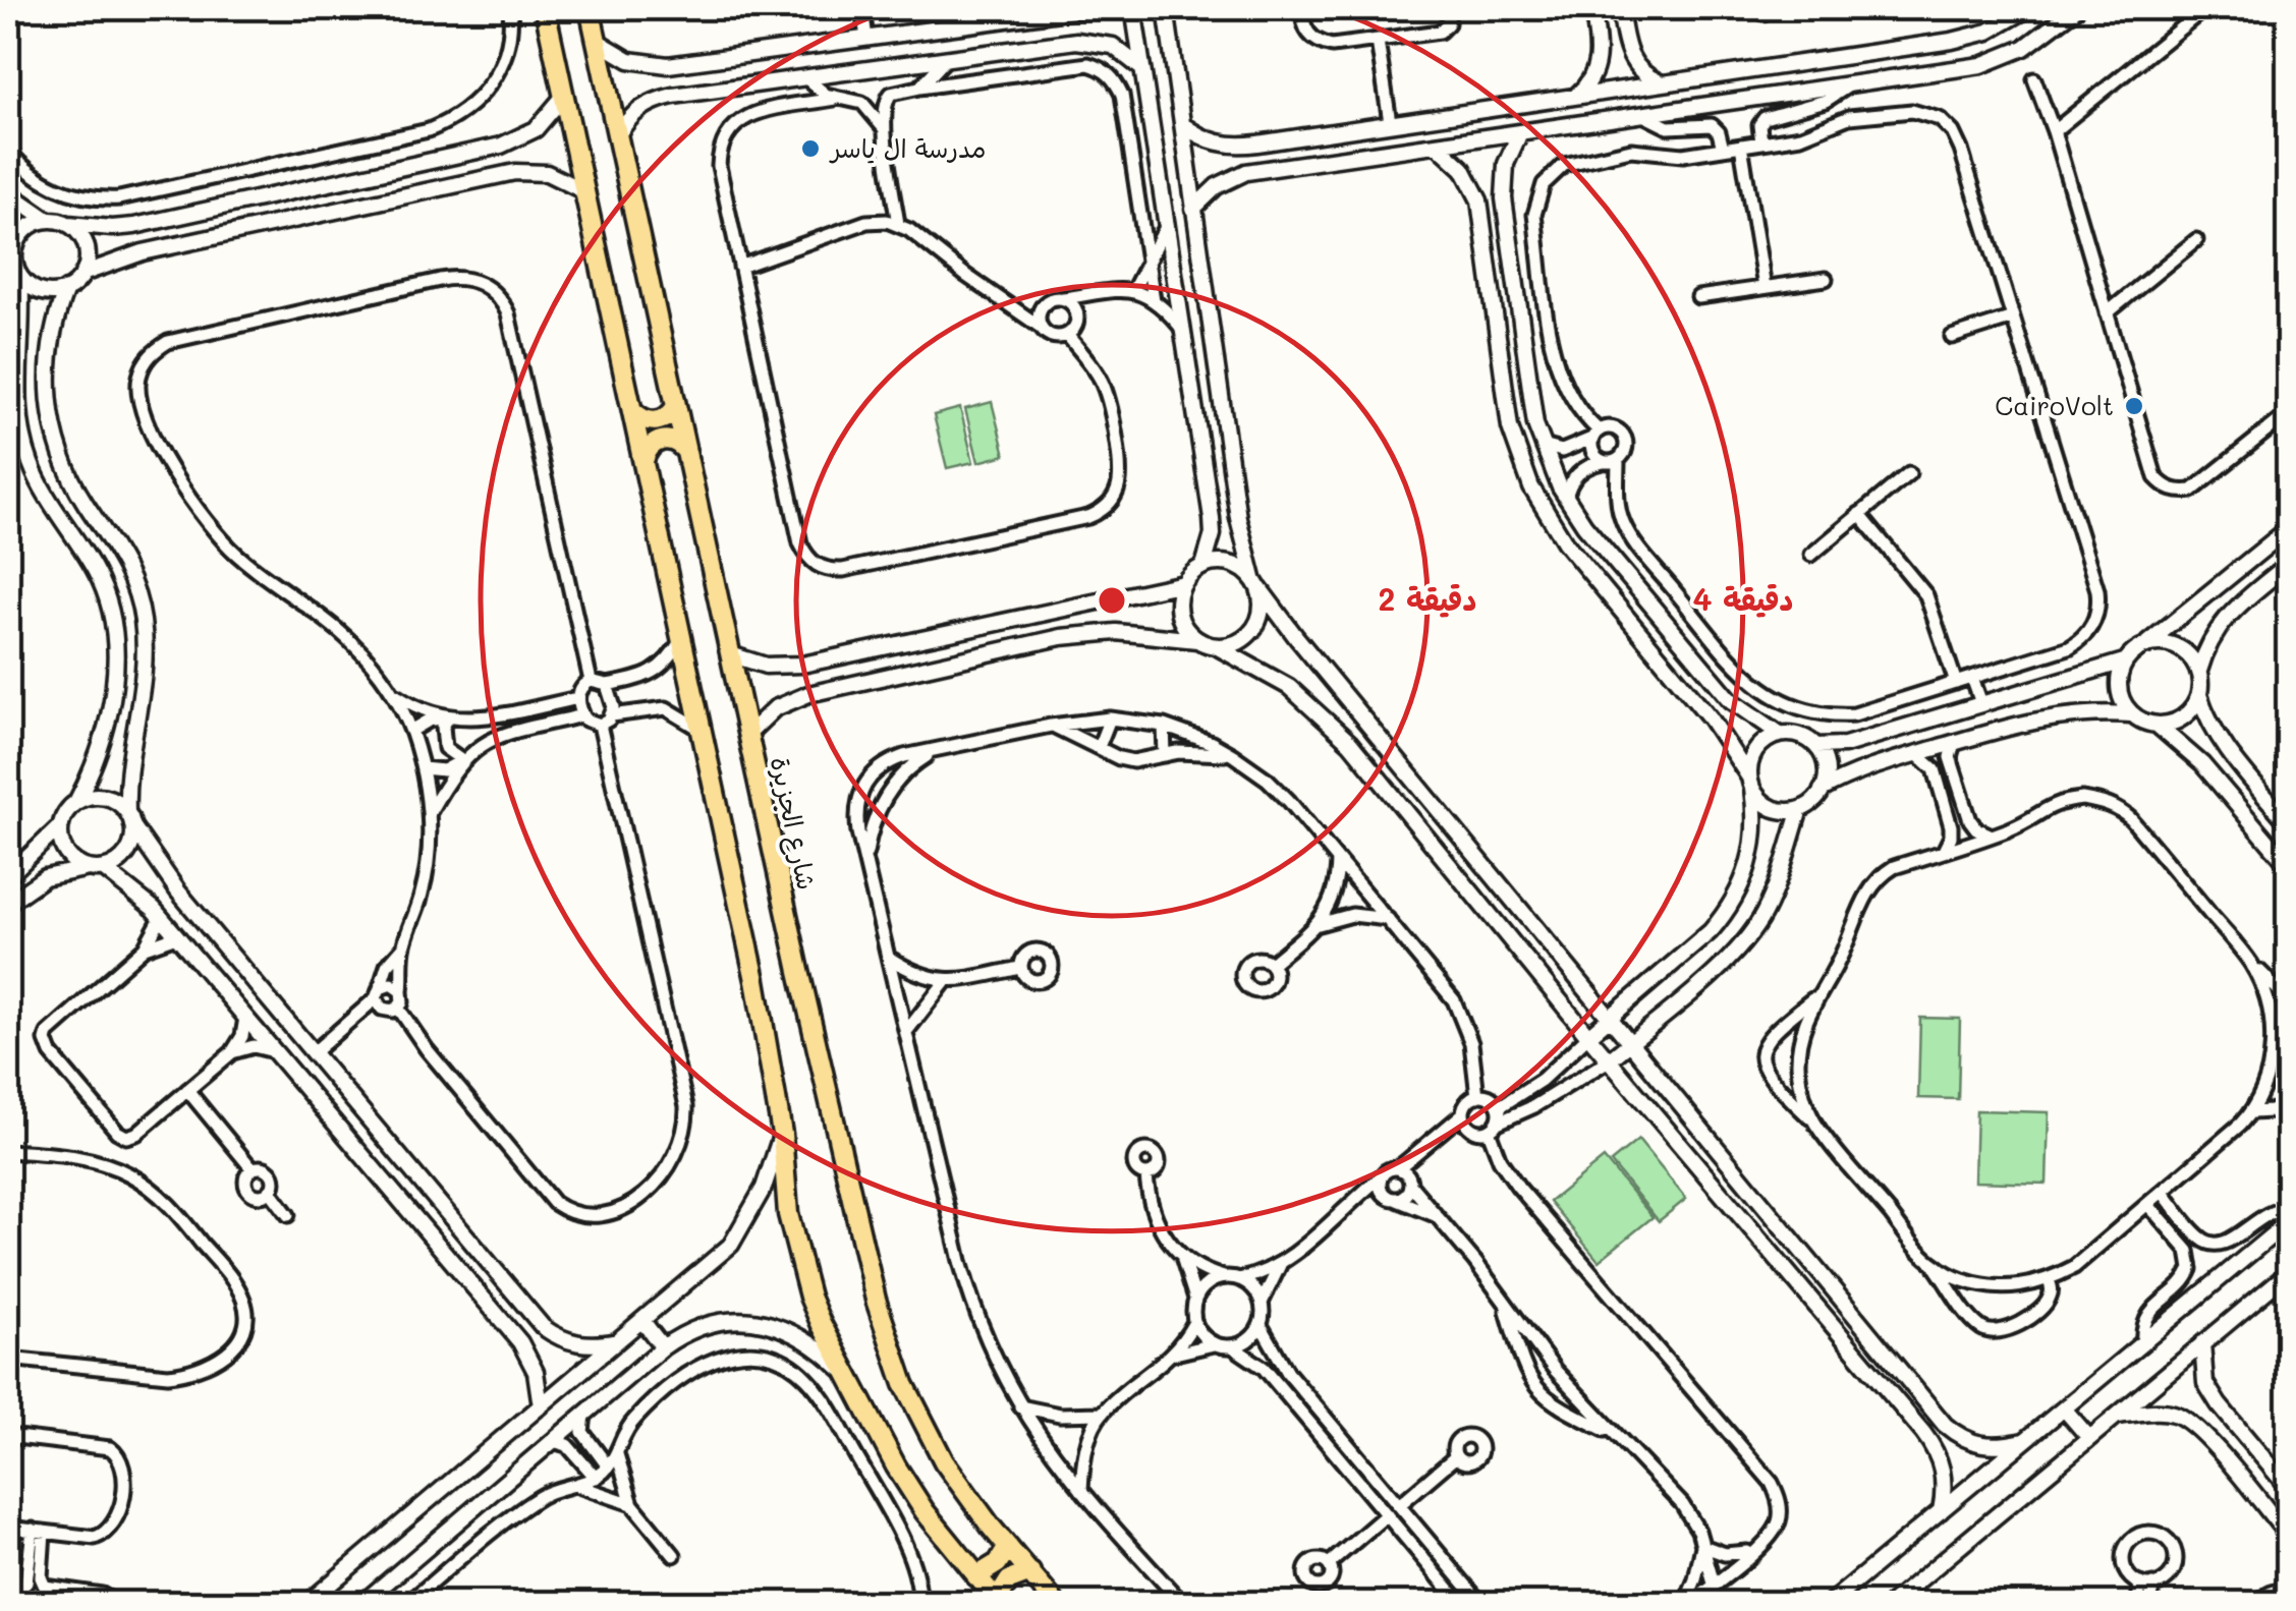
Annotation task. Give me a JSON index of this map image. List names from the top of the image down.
{
  "streets": {
    "main road": ["شارع الجزيرة"]
  },
  "places": ["مدرسة ال ياسر", "CairoVolt"],
  "rings": ["2 دقيقة", "4 دقيقة"]
}
